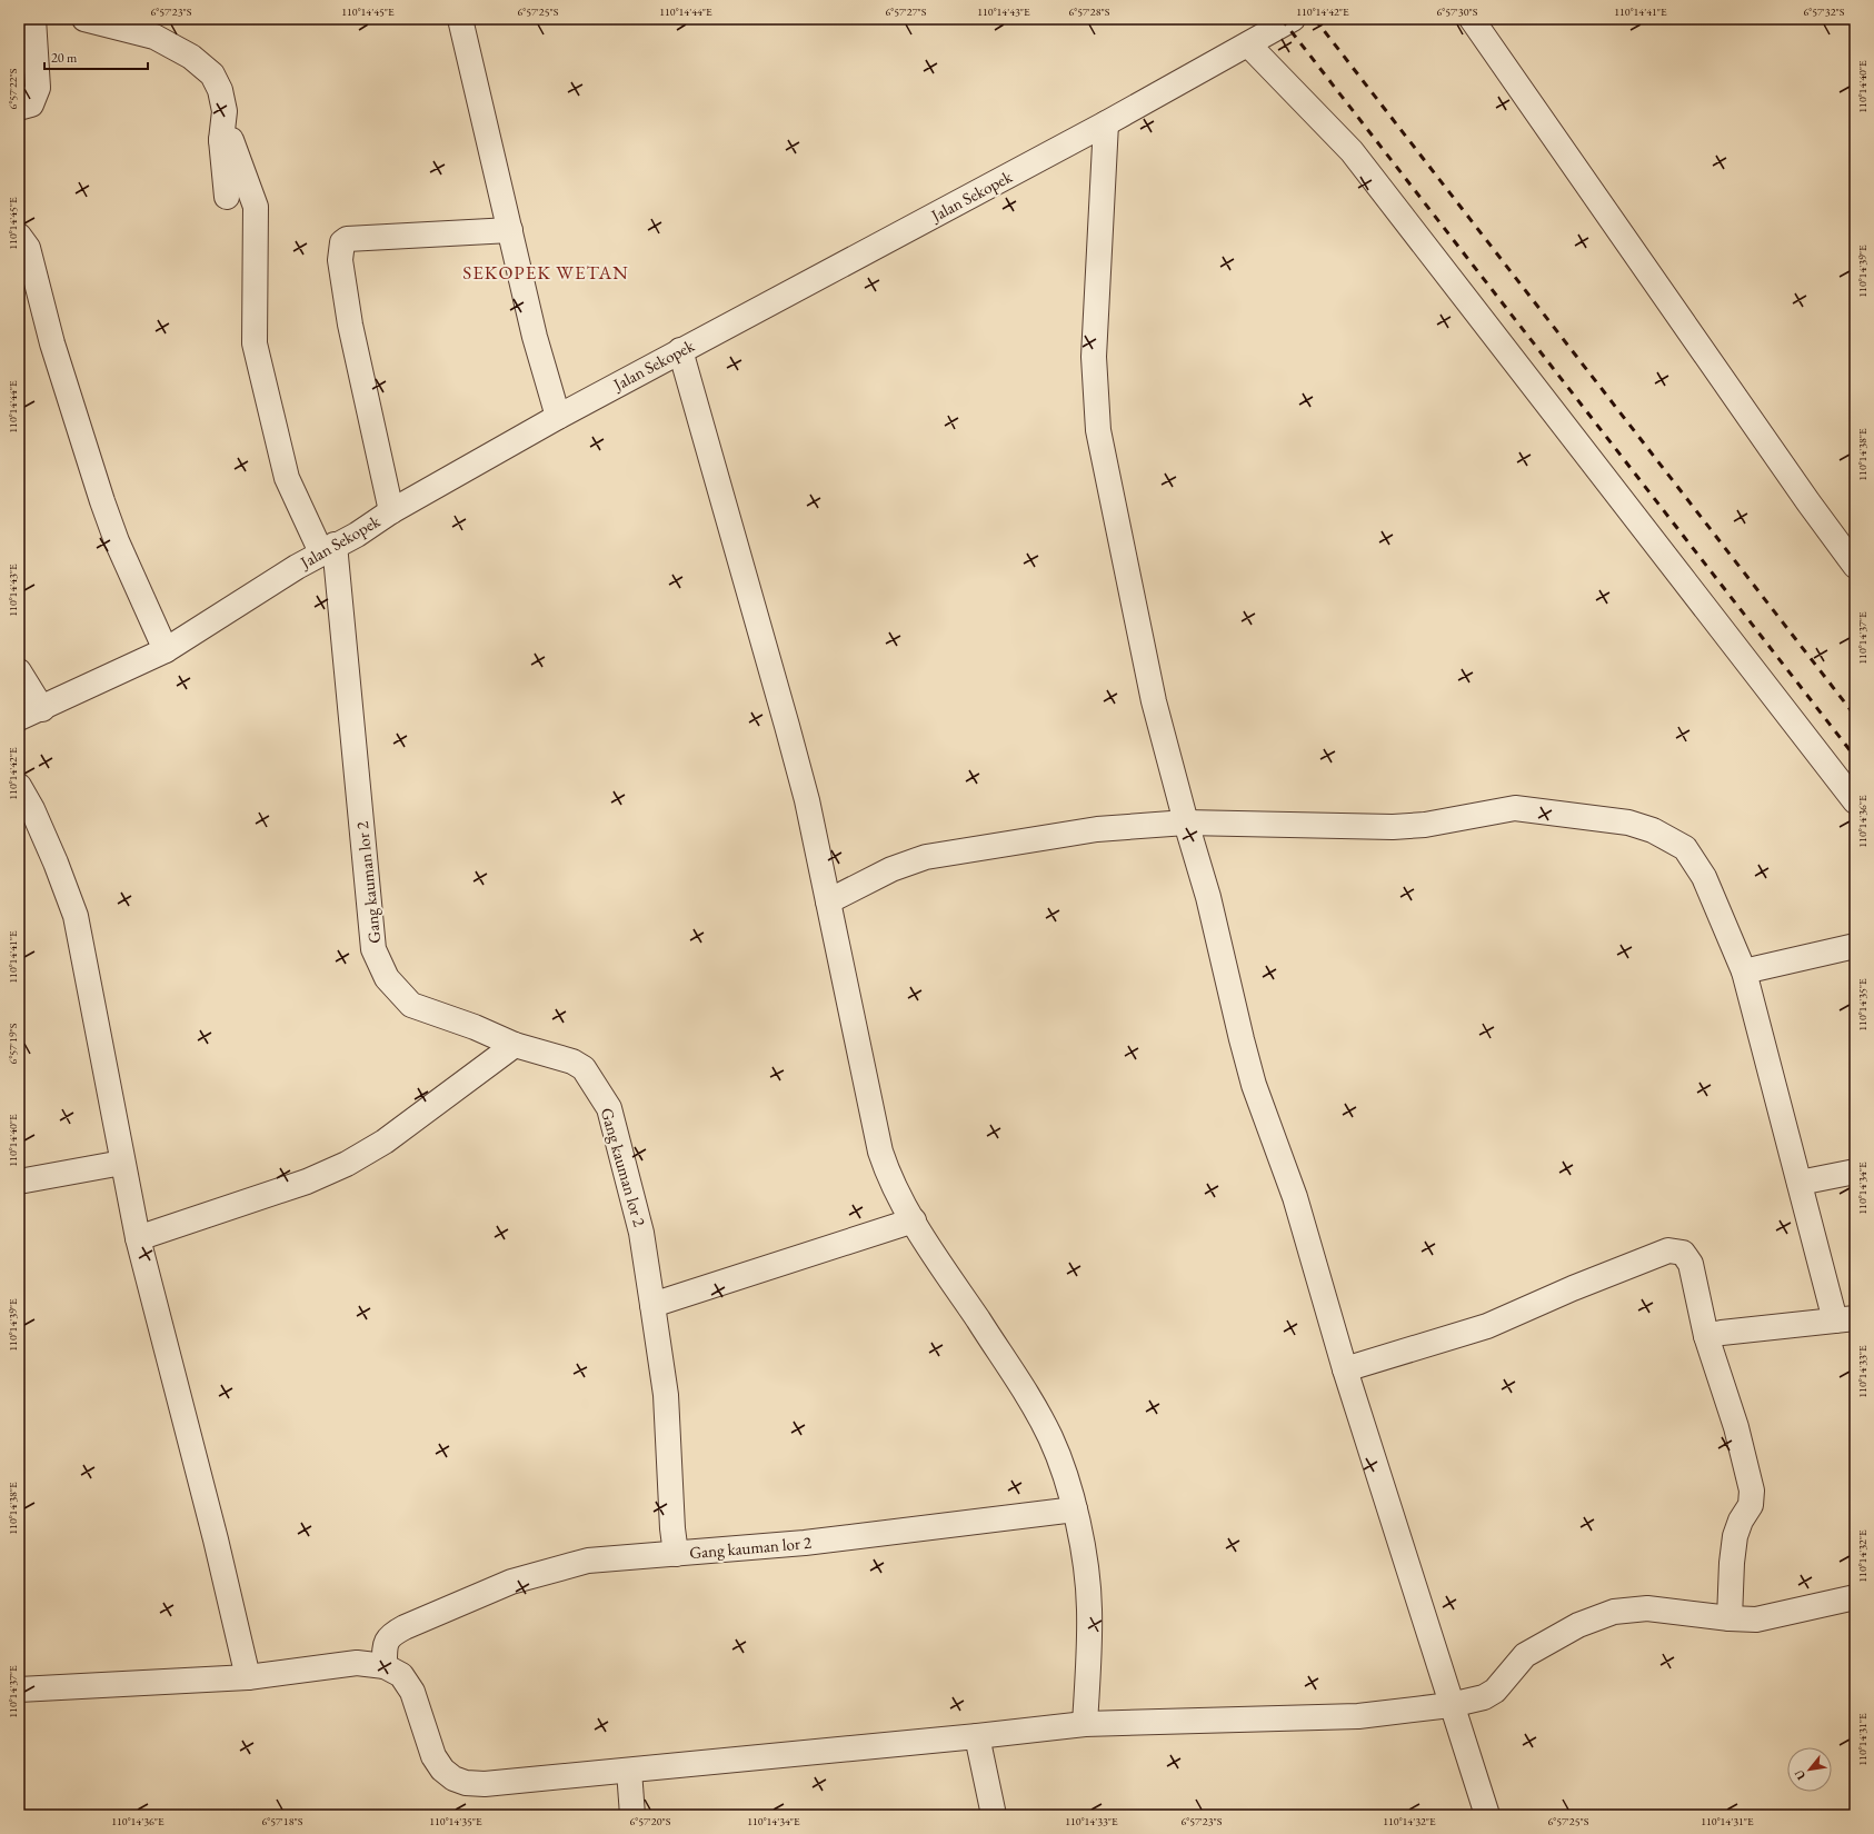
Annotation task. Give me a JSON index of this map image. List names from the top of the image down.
{
  "streets": {
    "street": ["Jalan Sekopek", "Gang kauman lor 2"]
  },
  "crossings": [
    ["Jalan Sekopek", "Gang kauman lor 2"]
  ],
  "districts": ["SEKOPEK WETAN"],
  "scale_bar": "20 m",
  "north": "bottom left",
  "coordinates": [
    "6°57'23\"S",
    "110°14'45\"E",
    "6°57'25\"S",
    "110°14'44\"E",
    "6°57'27\"S",
    "110°14'43\"E",
    "6°57'28\"S",
    "110°14'42\"E",
    "6°57'30\"S",
    "110°14'41\"E",
    "6°57'32\"S",
    "110°14'40\"E",
    "6°57'22\"S",
    "110°14'39\"E",
    "110°14'38\"E",
    "110°14'37\"E",
    "110°14'36\"E",
    "110°14'35\"E",
    "6°57'19\"S",
    "110°14'34\"E",
    "110°14'33\"E",
    "110°14'32\"E",
    "110°14'31\"E",
    "6°57'18\"S",
    "6°57'20\"S"
  ]
}
